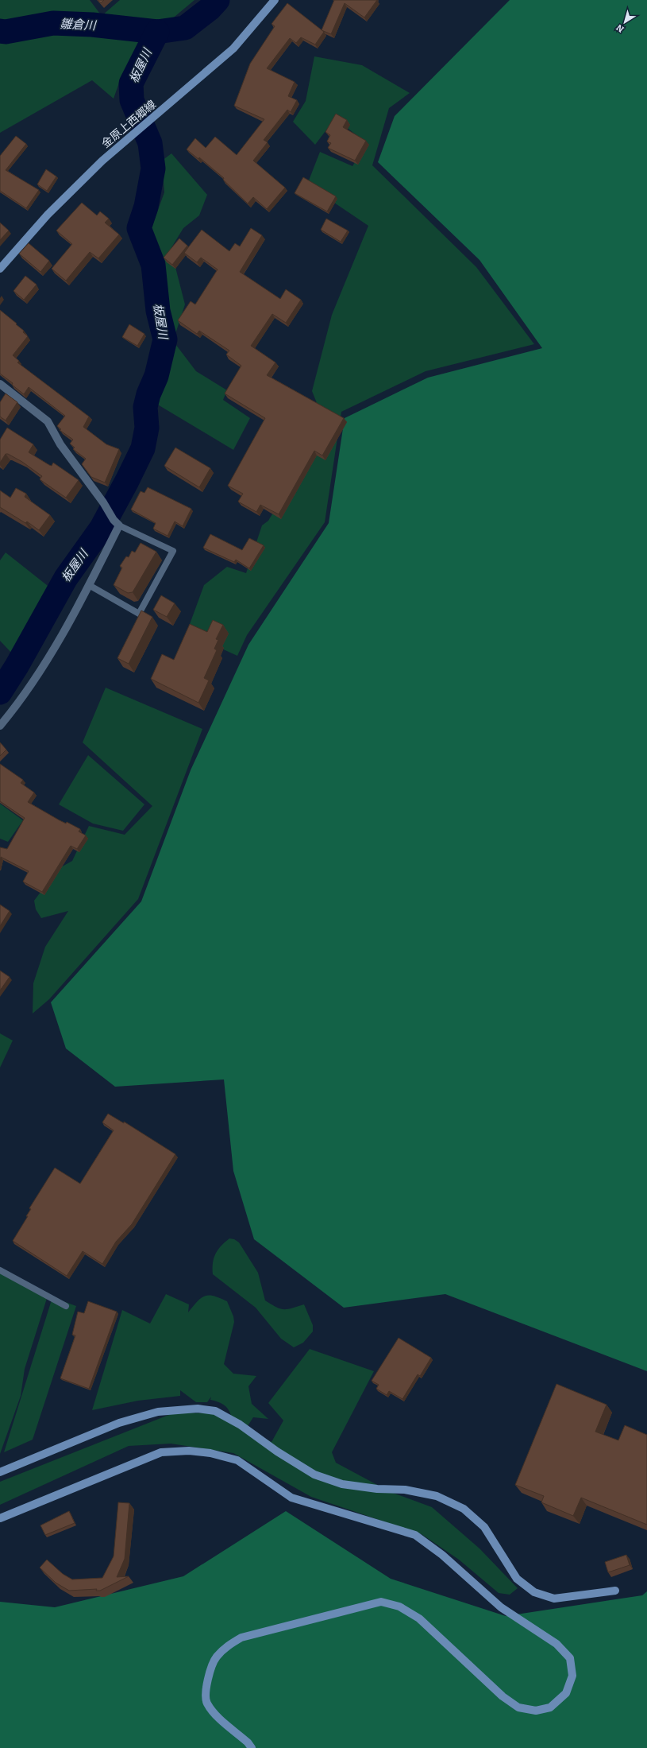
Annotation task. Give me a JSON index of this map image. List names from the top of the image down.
{
  "streets": {
    "street": ["金原上西郷線"]
  },
  "water": ["雛倉川", "板屋川"],
  "north": "bottom left"
}
